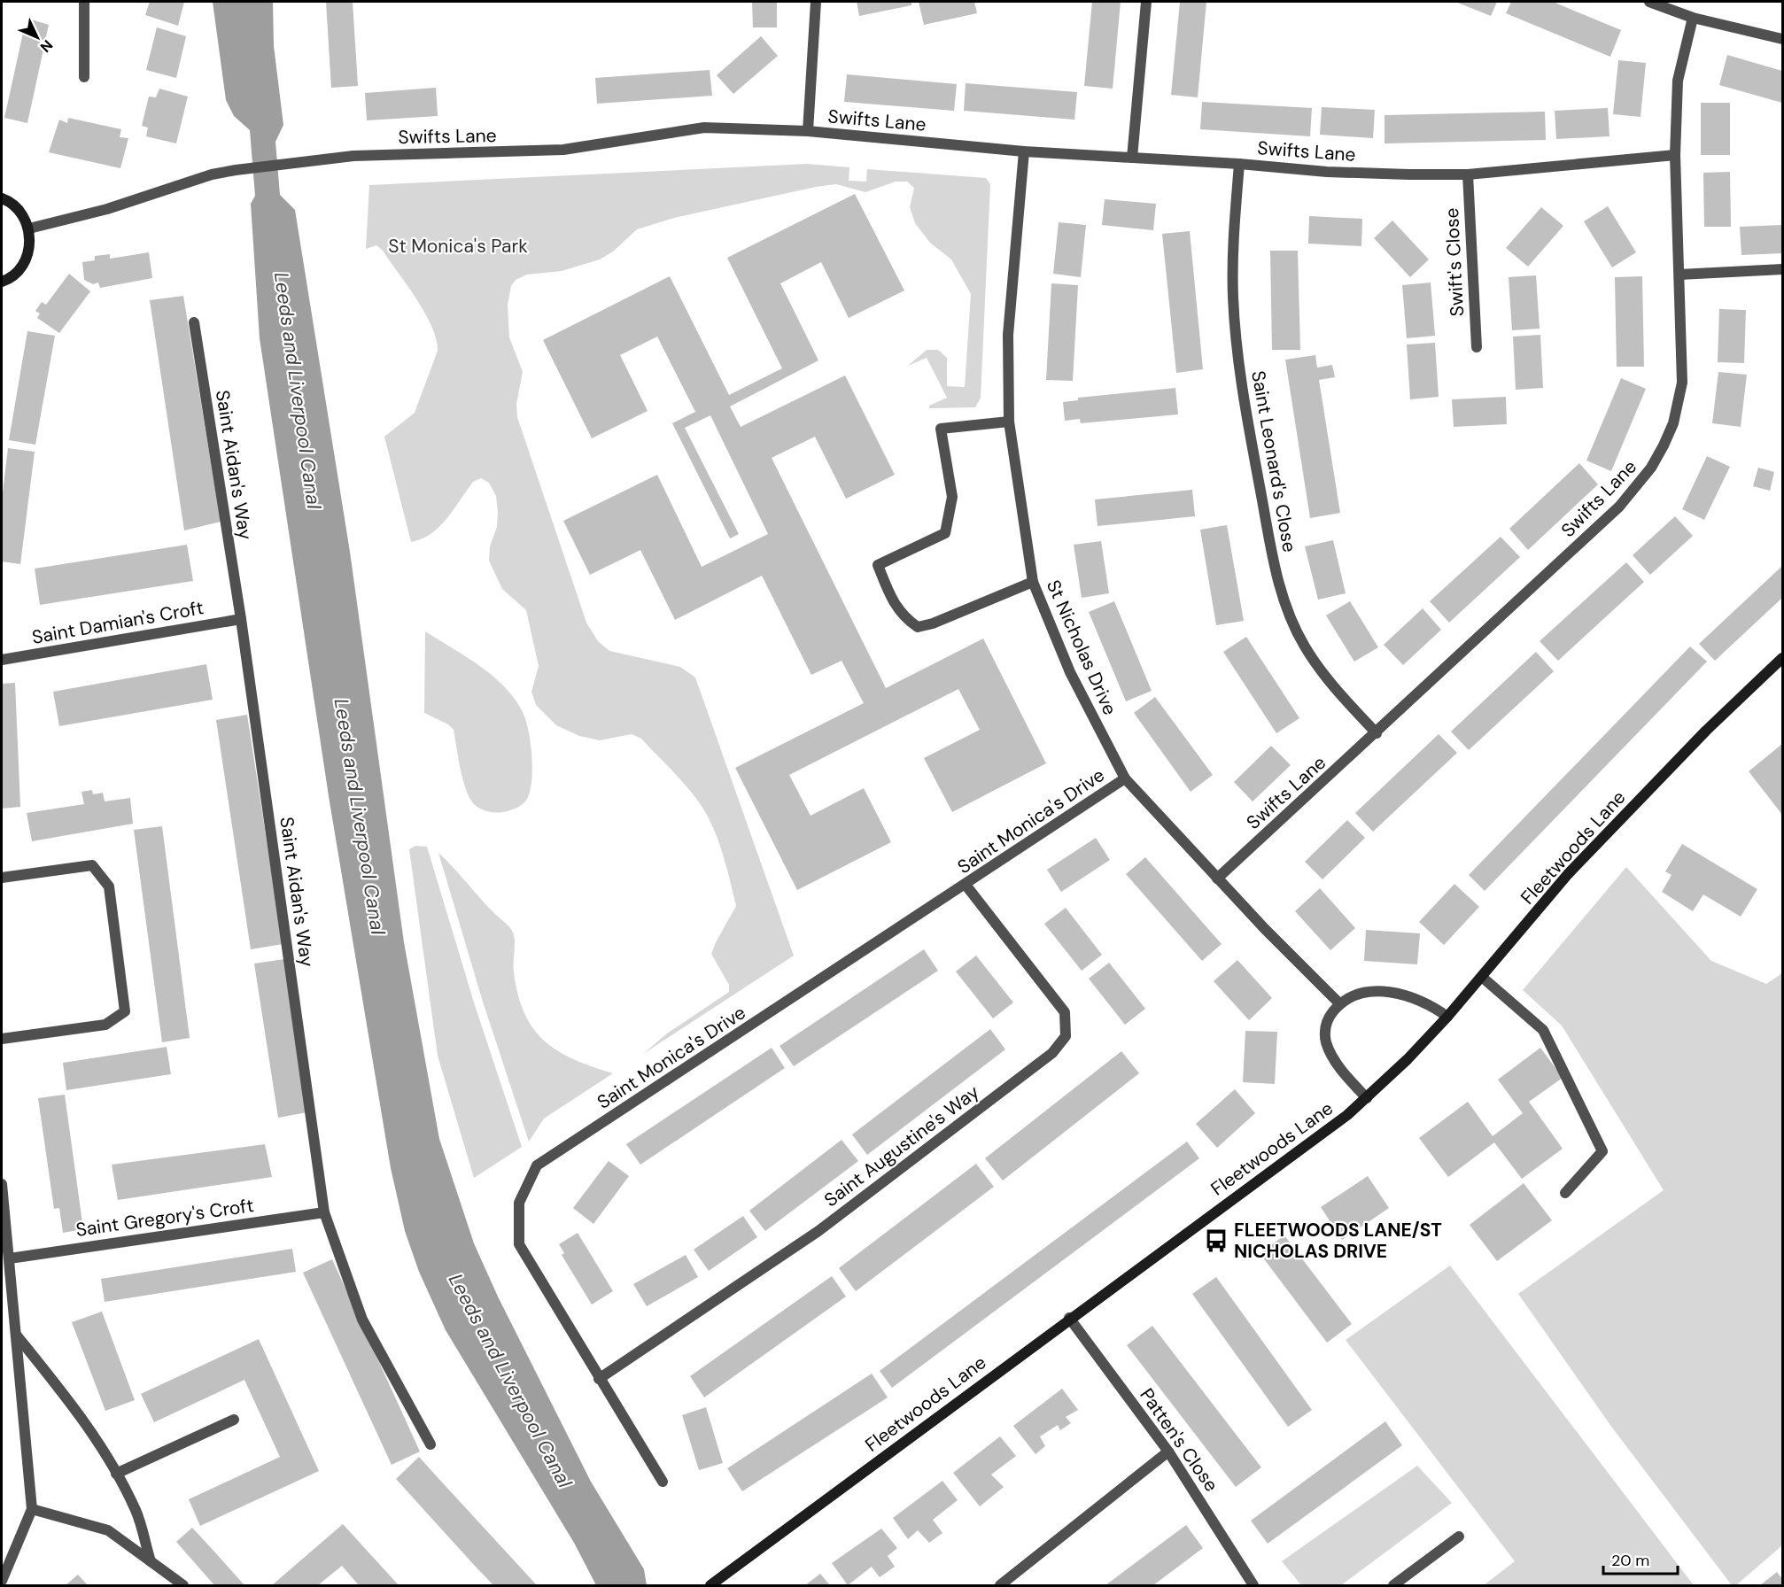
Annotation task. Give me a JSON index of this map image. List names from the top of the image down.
{
  "streets": {
    "street": [
      "Swifts Lane",
      "Swift's Close",
      "Saint Leonard's Close",
      "Saint Aidan's Way",
      "Saint Damian's Croft",
      "St Nicholas Drive",
      "Saint Monica's Drive",
      "Fleetwoods Lane",
      "Saint Augustine's Way",
      "Saint Gregory's Croft",
      "Patten's Close"
    ]
  },
  "crossings": [
    ["Swifts Lane", "Swift's Close"],
    ["Swifts Lane", "Saint Leonard's Close"],
    ["Swifts Lane", "St Nicholas Drive"],
    ["Saint Aidan's Way", "Saint Damian's Croft"],
    ["Saint Aidan's Way", "Saint Gregory's Croft"],
    ["St Nicholas Drive", "Saint Monica's Drive"],
    ["Saint Monica's Drive", "Saint Augustine's Way"],
    ["Fleetwoods Lane", "Patten's Close"]
  ],
  "water": ["Leeds and Liverpool Canal"],
  "parks": ["St Monica's Park"],
  "places": {
    "bus stop": ["FLEETWOODS LANE/ST NICHOLAS DRIVE"]
  },
  "scale_bar": "20 m",
  "north": "bottom right"
}
